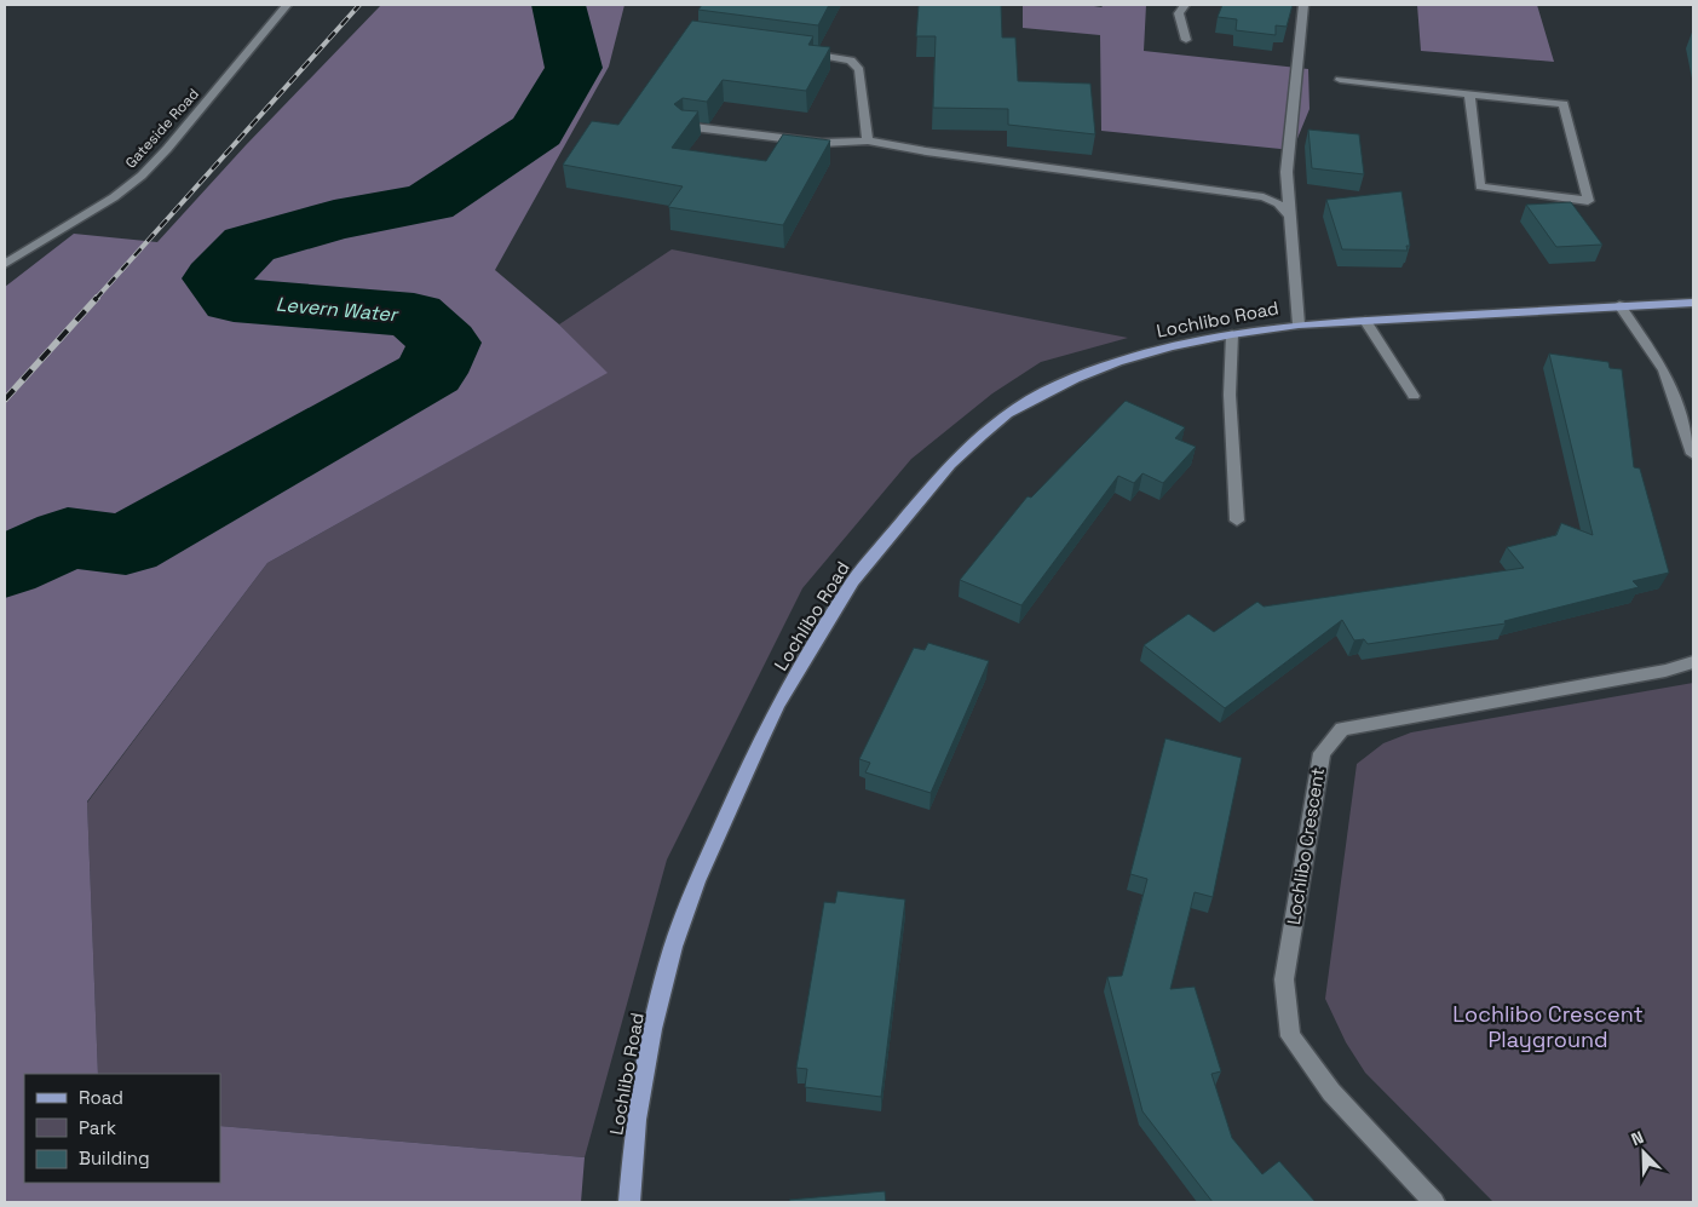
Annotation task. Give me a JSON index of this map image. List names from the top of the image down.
{
  "streets": {
    "main road": ["Lochlibo Road"],
    "street": ["Gateside Road", "Lochlibo Crescent"]
  },
  "water": ["Levern Water"],
  "parks": ["Lochlibo Crescent Playground"],
  "legend": ["Road", "Park", "Building"],
  "north": "top left"
}
